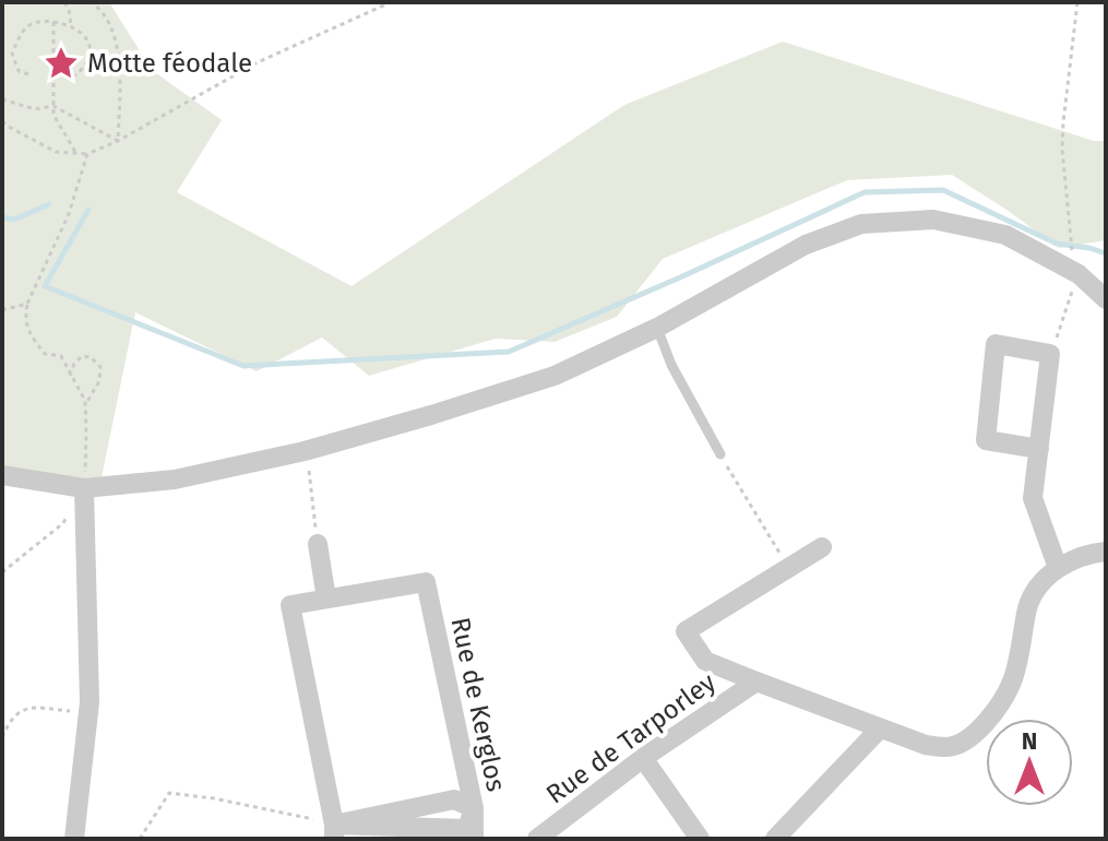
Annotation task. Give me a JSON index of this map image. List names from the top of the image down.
{
  "streets": {
    "street": ["Rue de Kerglos", "Rue de Tarporley"]
  },
  "places": {
    "place": ["Motte féodale"]
  },
  "north": "top"
}
